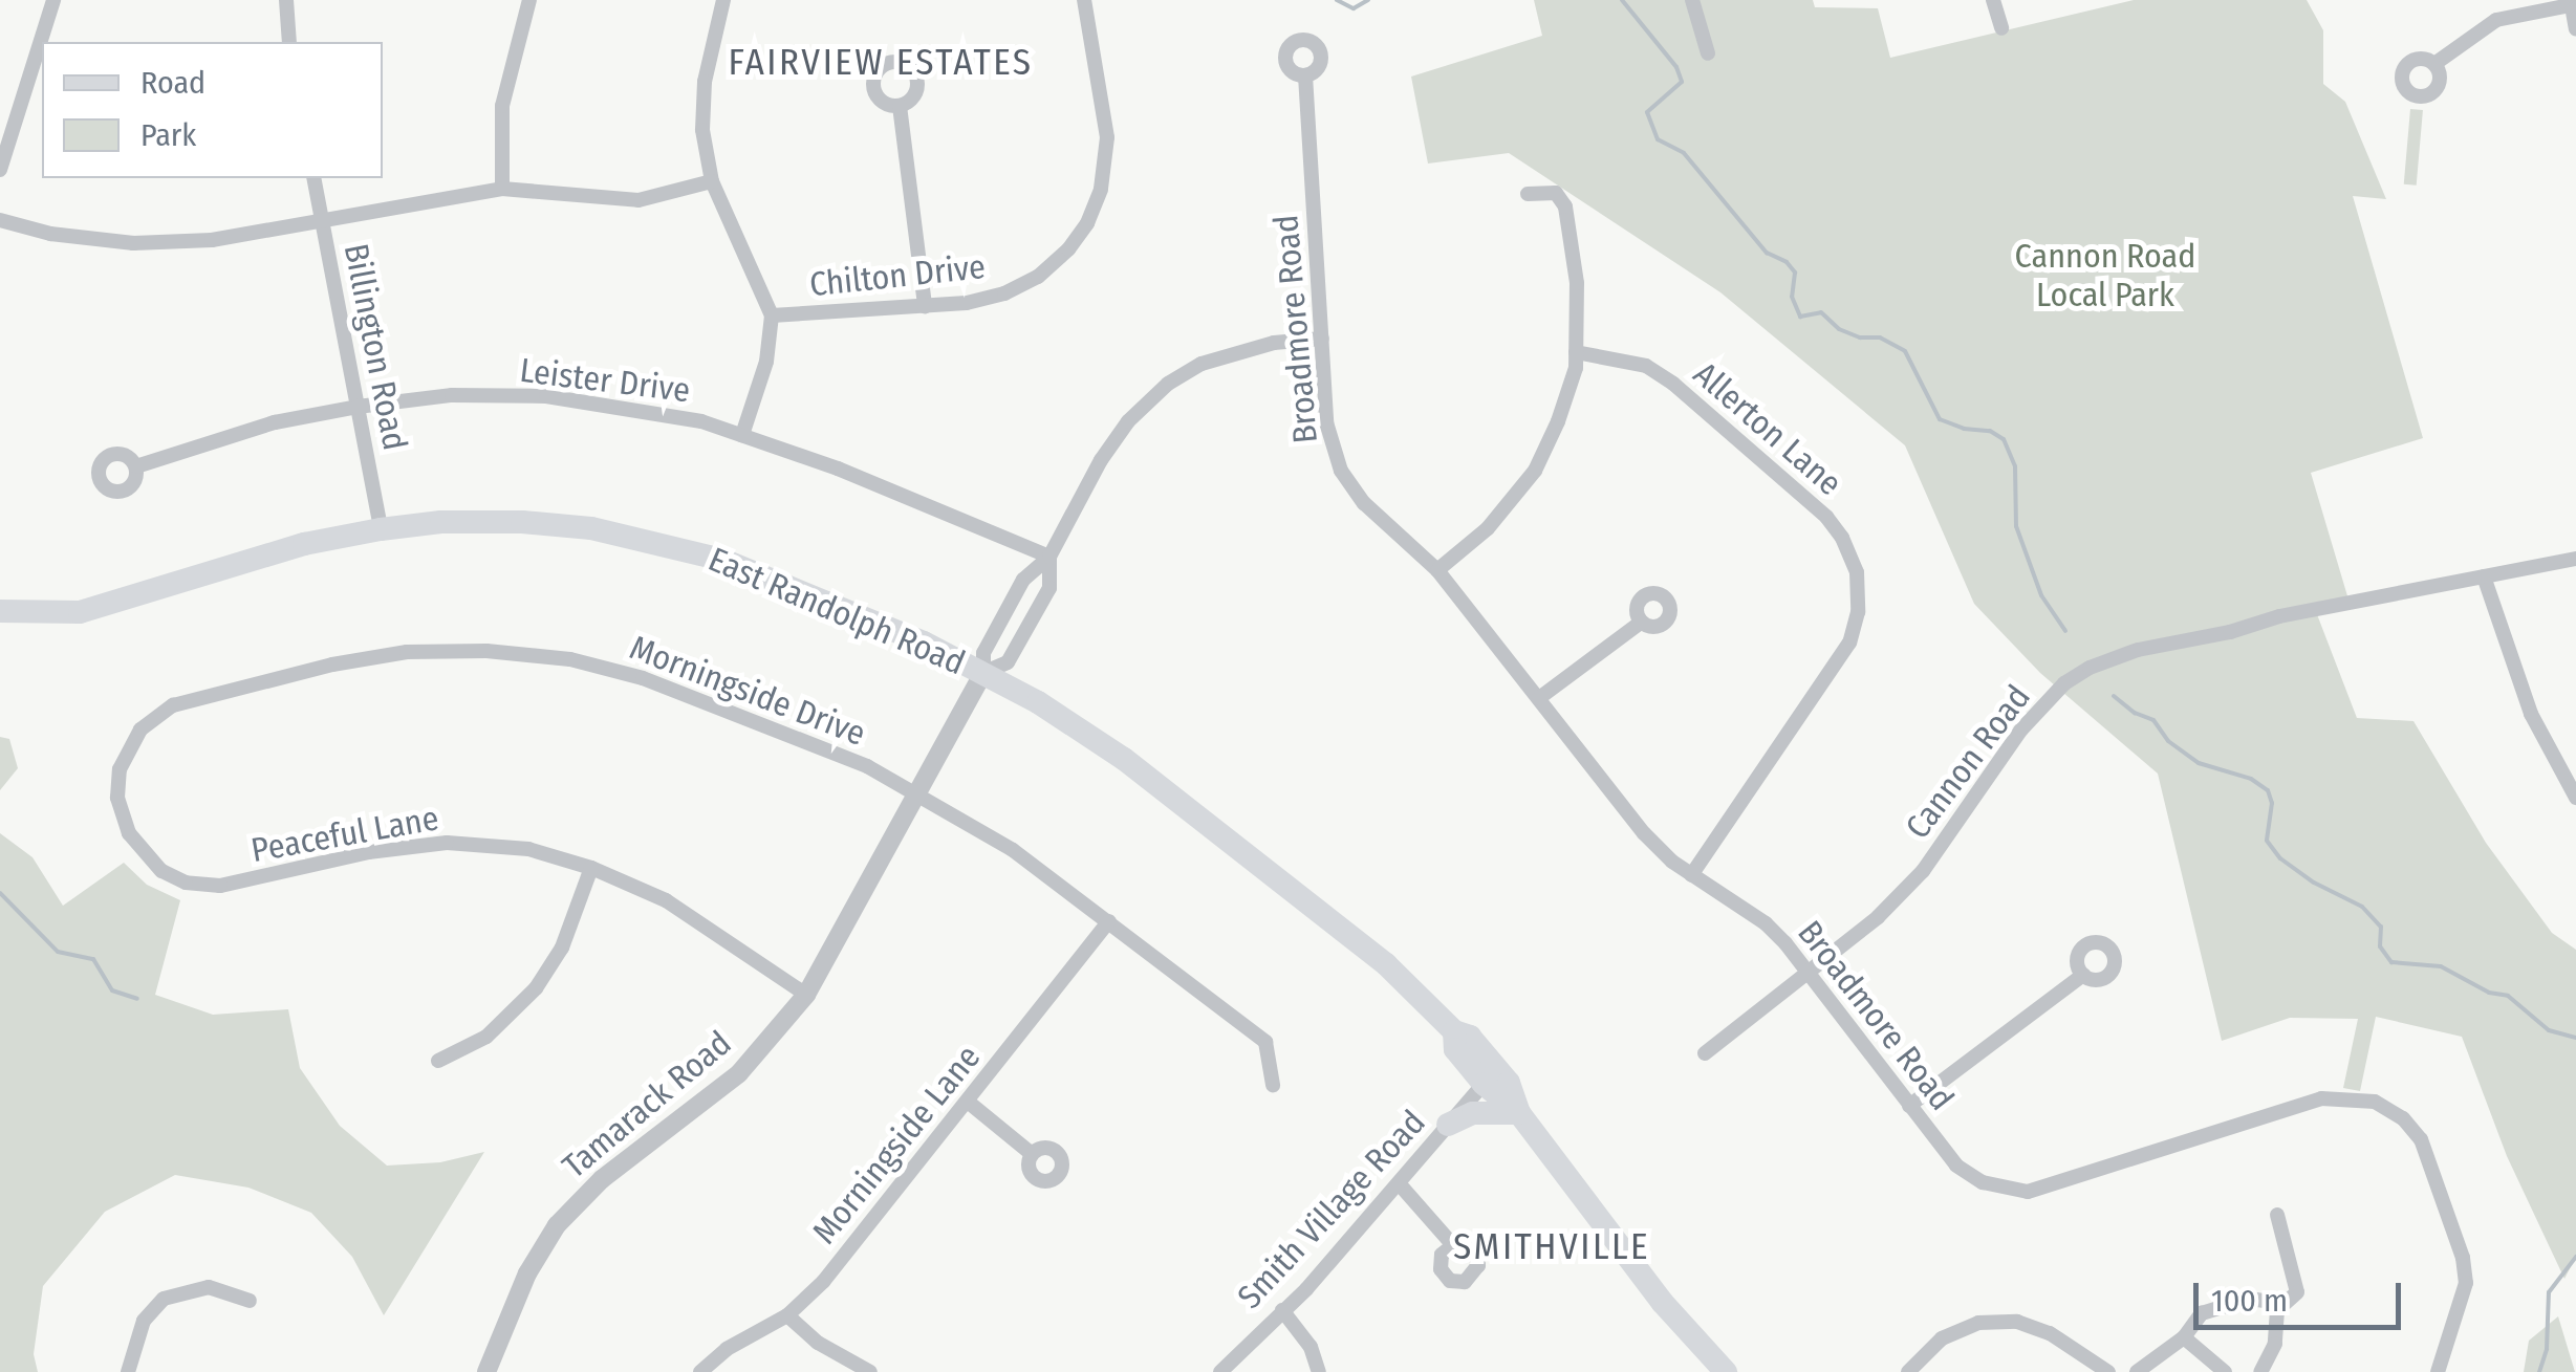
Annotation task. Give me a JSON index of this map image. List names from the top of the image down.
{
  "streets": {
    "main road": ["East Randolph Road"],
    "street": [
      "Chilton Drive",
      "Broadmore Road",
      "Billington Road",
      "Leister Drive",
      "Allerton Lane",
      "Morningside Drive",
      "Cannon Road",
      "Peaceful Lane",
      "Tamarack Road",
      "Morningside Lane",
      "Smith Village Road"
    ]
  },
  "crossings": [
    ["Broadmore Road", "Allerton Lane"],
    ["Broadmore Road", "Cannon Road"],
    ["Broadmore Road", "Tamarack Road"],
    ["Billington Road", "Leister Drive"],
    ["Billington Road", "East Randolph Road"],
    ["Leister Drive", "Tamarack Road"],
    ["East Randolph Road", "Tamarack Road"],
    ["East Randolph Road", "Smith Village Road"],
    ["Morningside Drive", "Peaceful Lane"],
    ["Morningside Drive", "Tamarack Road"],
    ["Morningside Drive", "Morningside Lane"],
    ["Peaceful Lane", "Tamarack Road"]
  ],
  "districts": ["FAIRVIEW ESTATES", "SMITHVILLE"],
  "parks": ["Cannon Road Local Park"],
  "legend": ["Road", "Park"],
  "scale_bar": "100 m"
}
